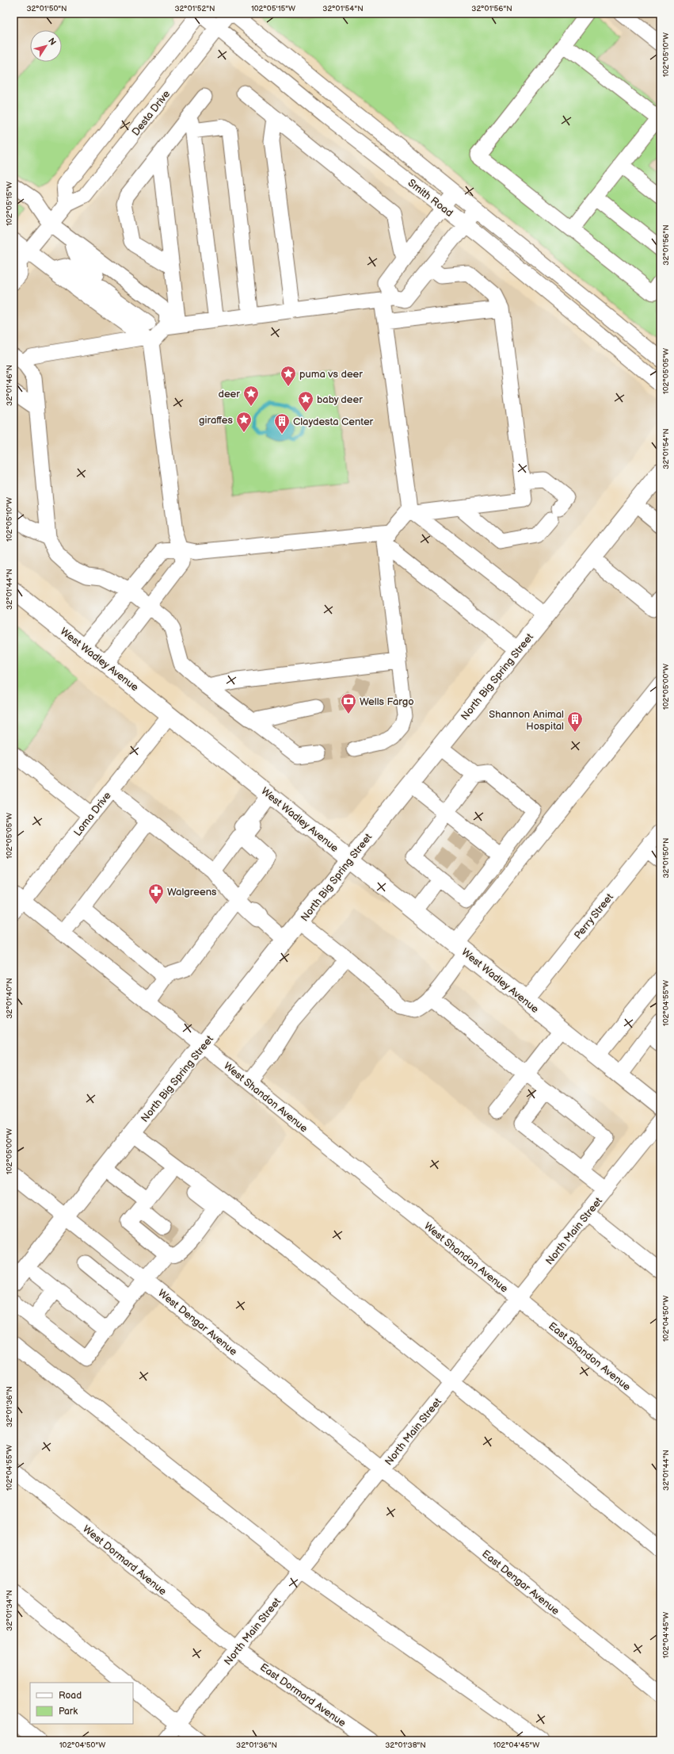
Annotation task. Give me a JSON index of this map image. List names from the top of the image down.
{
  "streets": {
    "main road": ["West Wadley Avenue", "North Big Spring Street"],
    "street": [
      "Desta Drive",
      "Smith Road",
      "Loma Drive",
      "Perry Street",
      "West Shandon Avenue",
      "North Main Street",
      "West Dengar Avenue",
      "East Shandon Avenue",
      "West Dormard Avenue",
      "East Dengar Avenue",
      "East Dormard Avenue"
    ]
  },
  "crossings": [
    ["Desta Drive", "Smith Road"],
    ["West Wadley Avenue", "North Big Spring Street"],
    ["West Wadley Avenue", "Loma Drive"],
    ["West Wadley Avenue", "Perry Street"],
    ["North Big Spring Street", "West Shandon Avenue"],
    ["North Big Spring Street", "West Dengar Avenue"],
    ["Loma Drive", "West Shandon Avenue"],
    ["West Shandon Avenue", "North Main Street"],
    ["West Shandon Avenue", "East Shandon Avenue"],
    ["North Main Street", "West Dengar Avenue"],
    ["North Main Street", "East Shandon Avenue"],
    ["North Main Street", "West Dormard Avenue"],
    ["North Main Street", "East Dengar Avenue"],
    ["North Main Street", "East Dormard Avenue"],
    ["West Dengar Avenue", "East Dengar Avenue"],
    ["West Dormard Avenue", "East Dormard Avenue"]
  ],
  "places": {
    "place": [
      "puma vs deer",
      "deer",
      "baby deer",
      "giraffes"
    ],
    "building": ["Claydesta Center", "Shannon Animal Hospital"],
    "bank": ["Wells Fargo"],
    "pharmacy": ["Walgreens"]
  },
  "legend": ["Road", "Park"],
  "north": "top right",
  "coordinates": [
    "32°01'50\"N",
    "32°01'52\"N",
    "102°05'15\"W",
    "32°01'54\"N",
    "32°01'56\"N",
    "102°05'10\"W",
    "102°05'05\"W",
    "32°01'46\"N",
    "32°01'44\"N",
    "102°05'00\"W",
    "32°01'40\"N",
    "102°04'55\"W",
    "102°04'50\"W",
    "32°01'36\"N",
    "32°01'34\"N",
    "102°04'45\"W",
    "32°01'38\"N"
  ]
}
